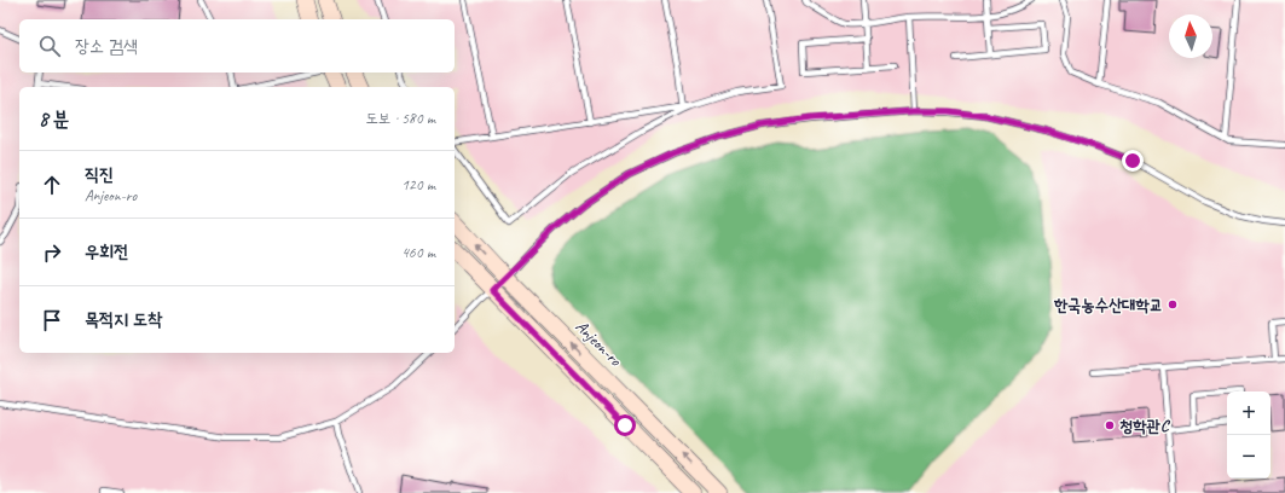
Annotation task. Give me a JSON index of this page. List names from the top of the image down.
{
  "streets": {
    "street": ["Anjeon-ro"]
  },
  "places": ["한국농수산대학교", "청학관C"],
  "north": "top",
  "page": {
    "search": "장소 검색",
    "heading": ["8 분", "도보 · 580 m"],
    "list": [
      ["직진", "Anjeon-ro", "120 m"],
      ["우회전", "460 m"],
      "목적지 도착"
    ],
    "map_buttons": ["+", "−"]
  }
}
